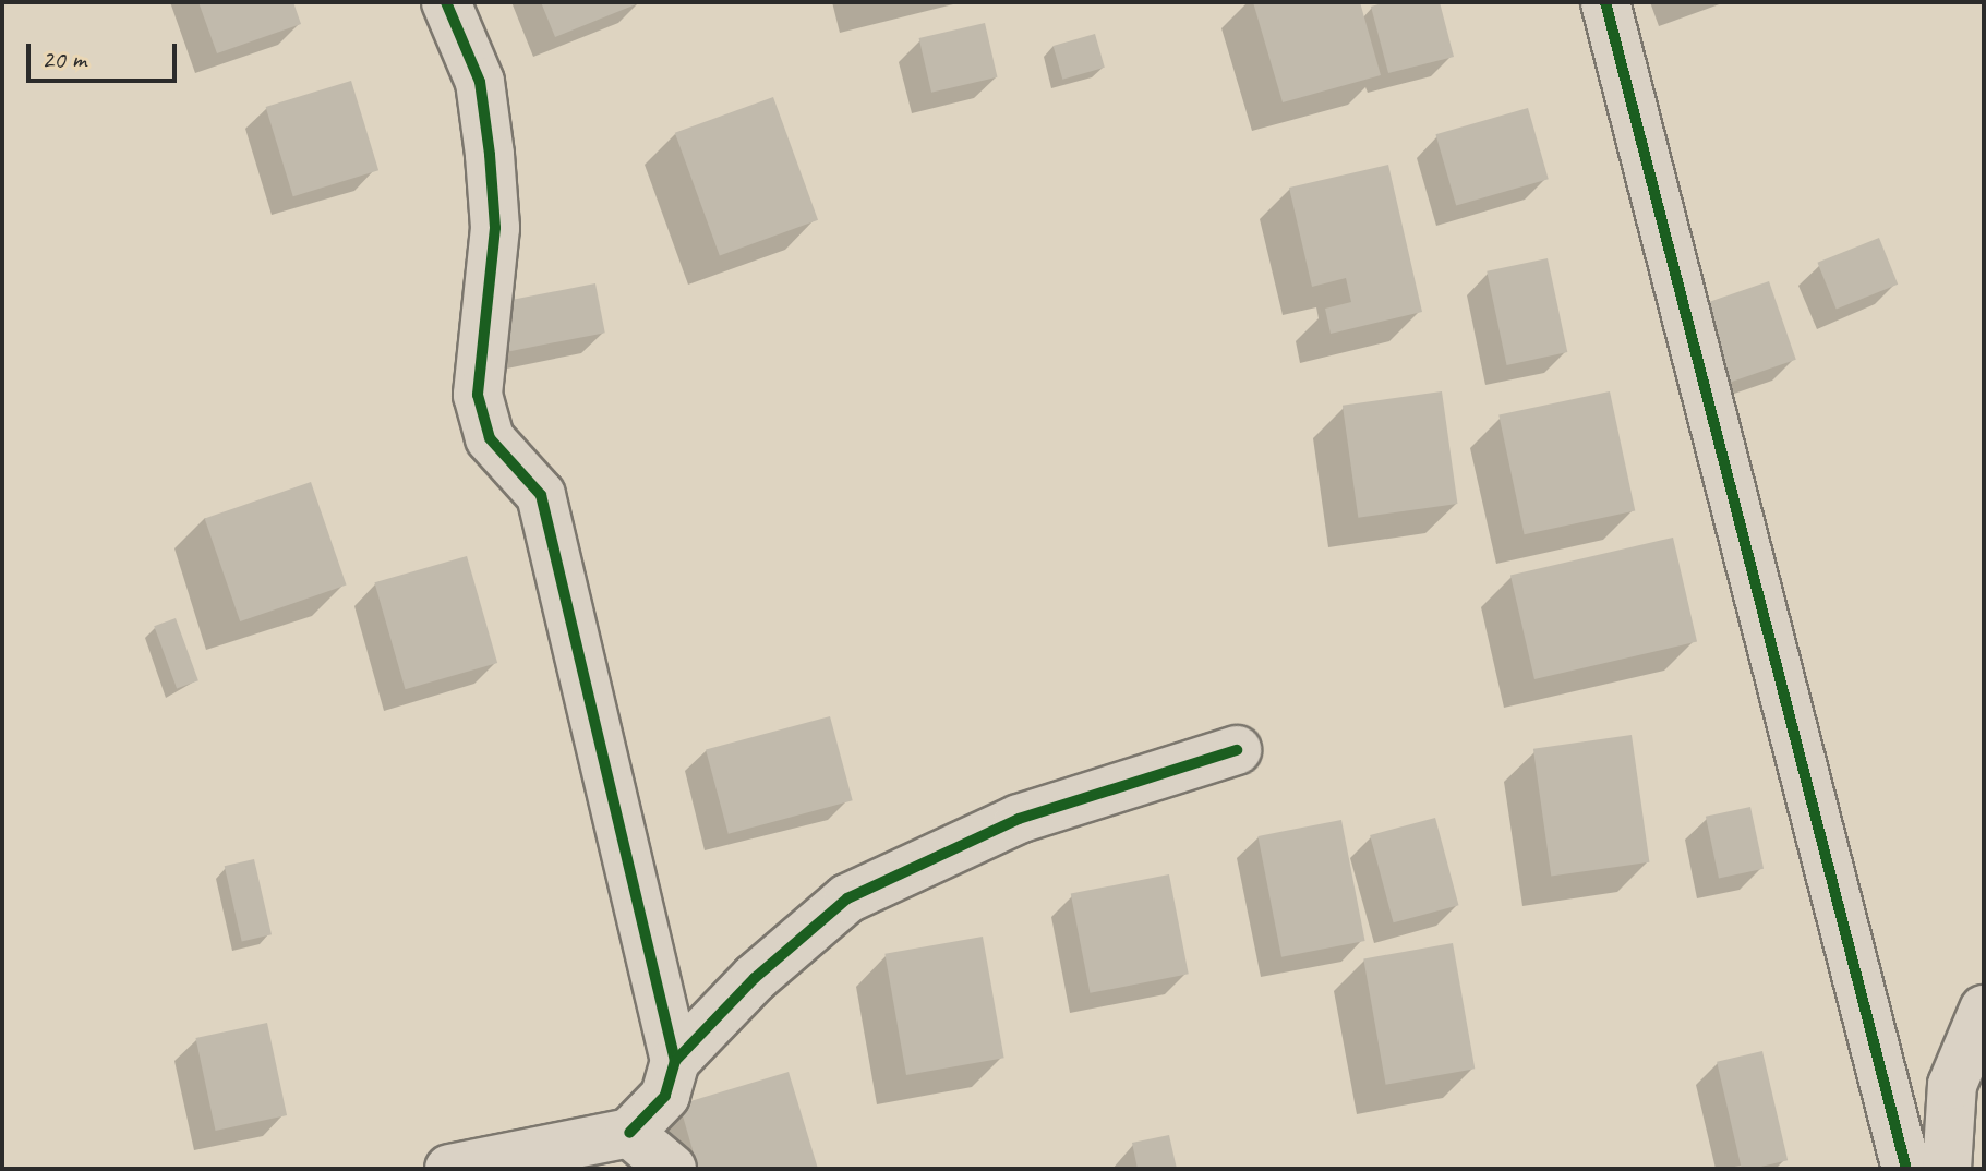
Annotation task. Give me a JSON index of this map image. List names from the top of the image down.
{
  "scale_bar": "20 m"
}
